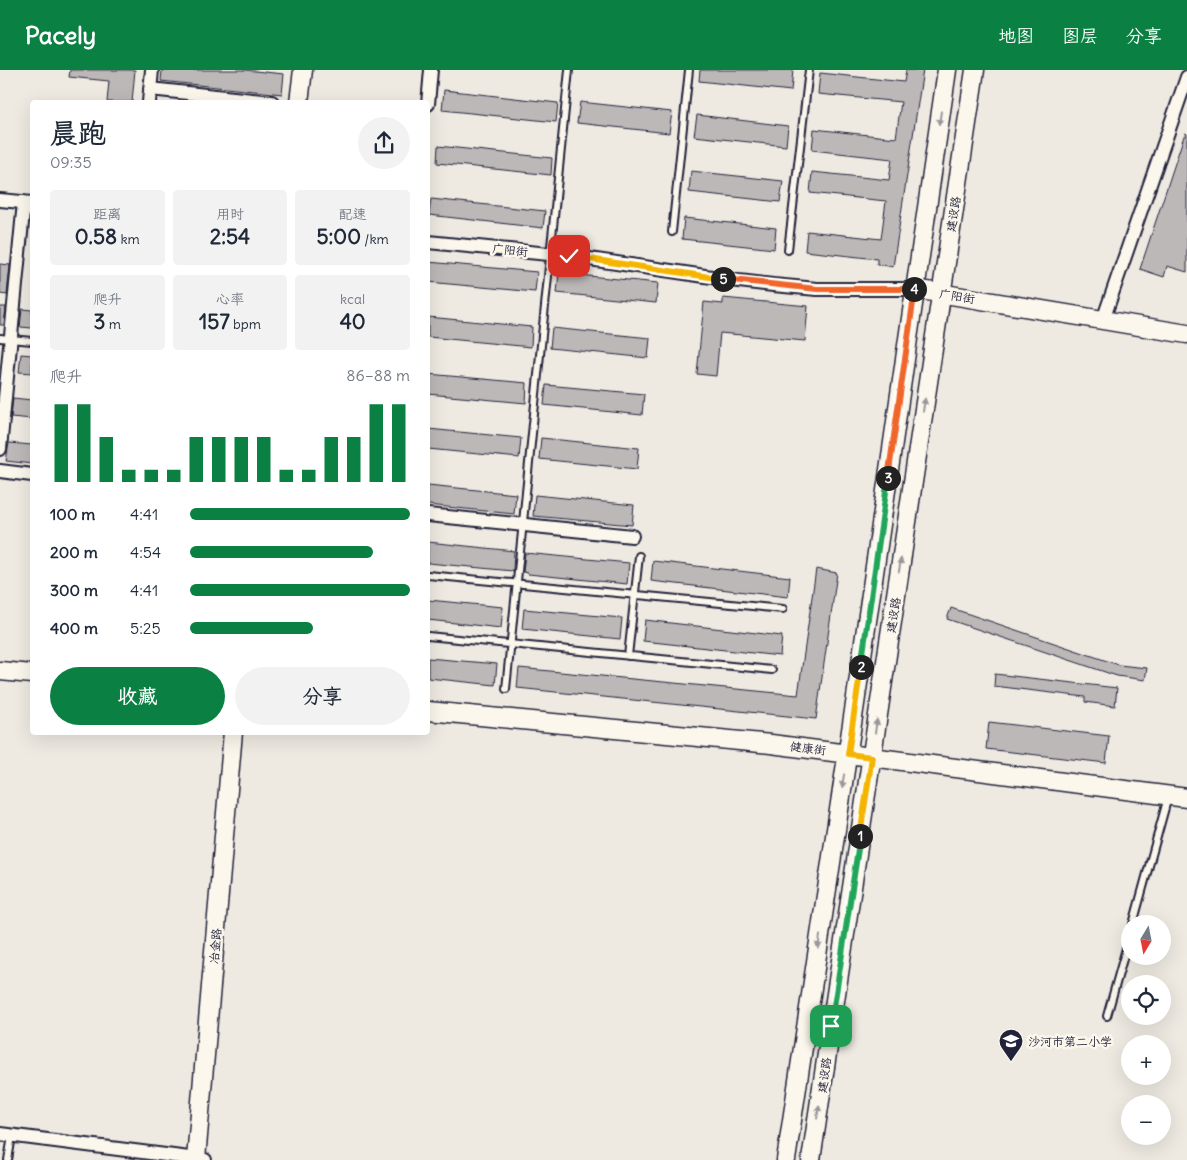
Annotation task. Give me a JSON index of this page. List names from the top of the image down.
{
  "streets": {
    "street": [
      "建设路",
      "广阳街",
      "健康街",
      "冶金路"
    ]
  },
  "crossings": [
    ["建设路", "广阳街"],
    ["建设路", "健康街"]
  ],
  "places": {
    "school or university": ["沙河市第二小学"]
  },
  "north": "bottom",
  "page": {
    "header": "Pacely",
    "nav": ["地图", "图层", "分享"],
    "heading": ["晨跑", "09:35"],
    "stats": [
      ["距离", "0.58 km"],
      ["用时", "2:54"],
      ["配速", "5:00 /km"],
      ["爬升", "3 m"],
      ["心率", "157 bpm"],
      ["kcal", "40"]
    ],
    "pins": [
      "5",
      "4",
      "3",
      "2",
      "1"
    ],
    "chart": ["爬升", "86–88 m"],
    "list": [
      {
        "name": "100 m",
        "note": "4:41"
      },
      {
        "name": "200 m",
        "note": "4:54"
      },
      {
        "name": "300 m",
        "note": "4:41"
      },
      {
        "name": "400 m",
        "note": "5:25"
      }
    ],
    "buttons": ["收藏", "分享"],
    "map_buttons": ["+", "−"]
  }
}
